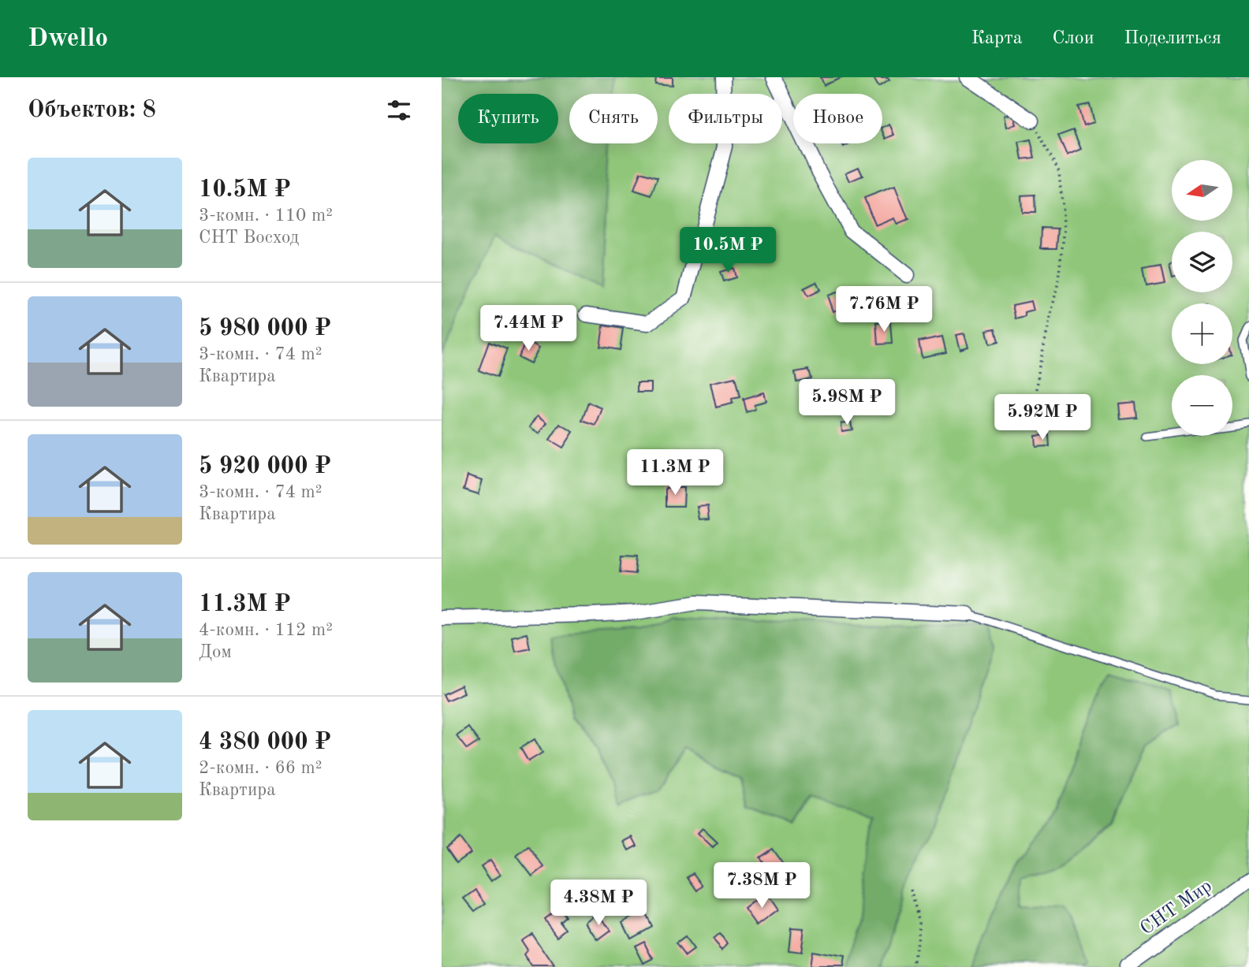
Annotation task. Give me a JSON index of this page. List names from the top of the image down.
{
  "streets": {
    "street": ["СНТ Мир"]
  },
  "north": "left",
  "page": {
    "header": "Dwello",
    "nav": ["Карта", "Слои", "Поделиться"],
    "heading": "Объектов: 8",
    "chip": [
      "Купить",
      "Снять",
      "Фильтры",
      "Новое"
    ],
    "list": [
      {
        "name": "10.5M ₽",
        "note": "3-комн. · 110 m² · СНТ Восход"
      },
      {
        "name": "5 980 000 ₽",
        "note": "3-комн. · 74 m² · Квартира"
      },
      {
        "name": "5 920 000 ₽",
        "note": "3-комн. · 74 m² · Квартира"
      },
      {
        "name": "11.3M ₽",
        "note": "4-комн. · 112 m² · Дом"
      },
      {
        "name": "4 380 000 ₽",
        "note": "2-комн. · 66 m² · Квартира"
      }
    ],
    "map_buttons": ["+", "−"],
    "price": [
      "10.5M ₽",
      "7.76M ₽",
      "7.44M ₽",
      "5.98M ₽",
      "5.92M ₽",
      "11.3M ₽",
      "7.38M ₽",
      "4.38M ₽"
    ]
  }
}
